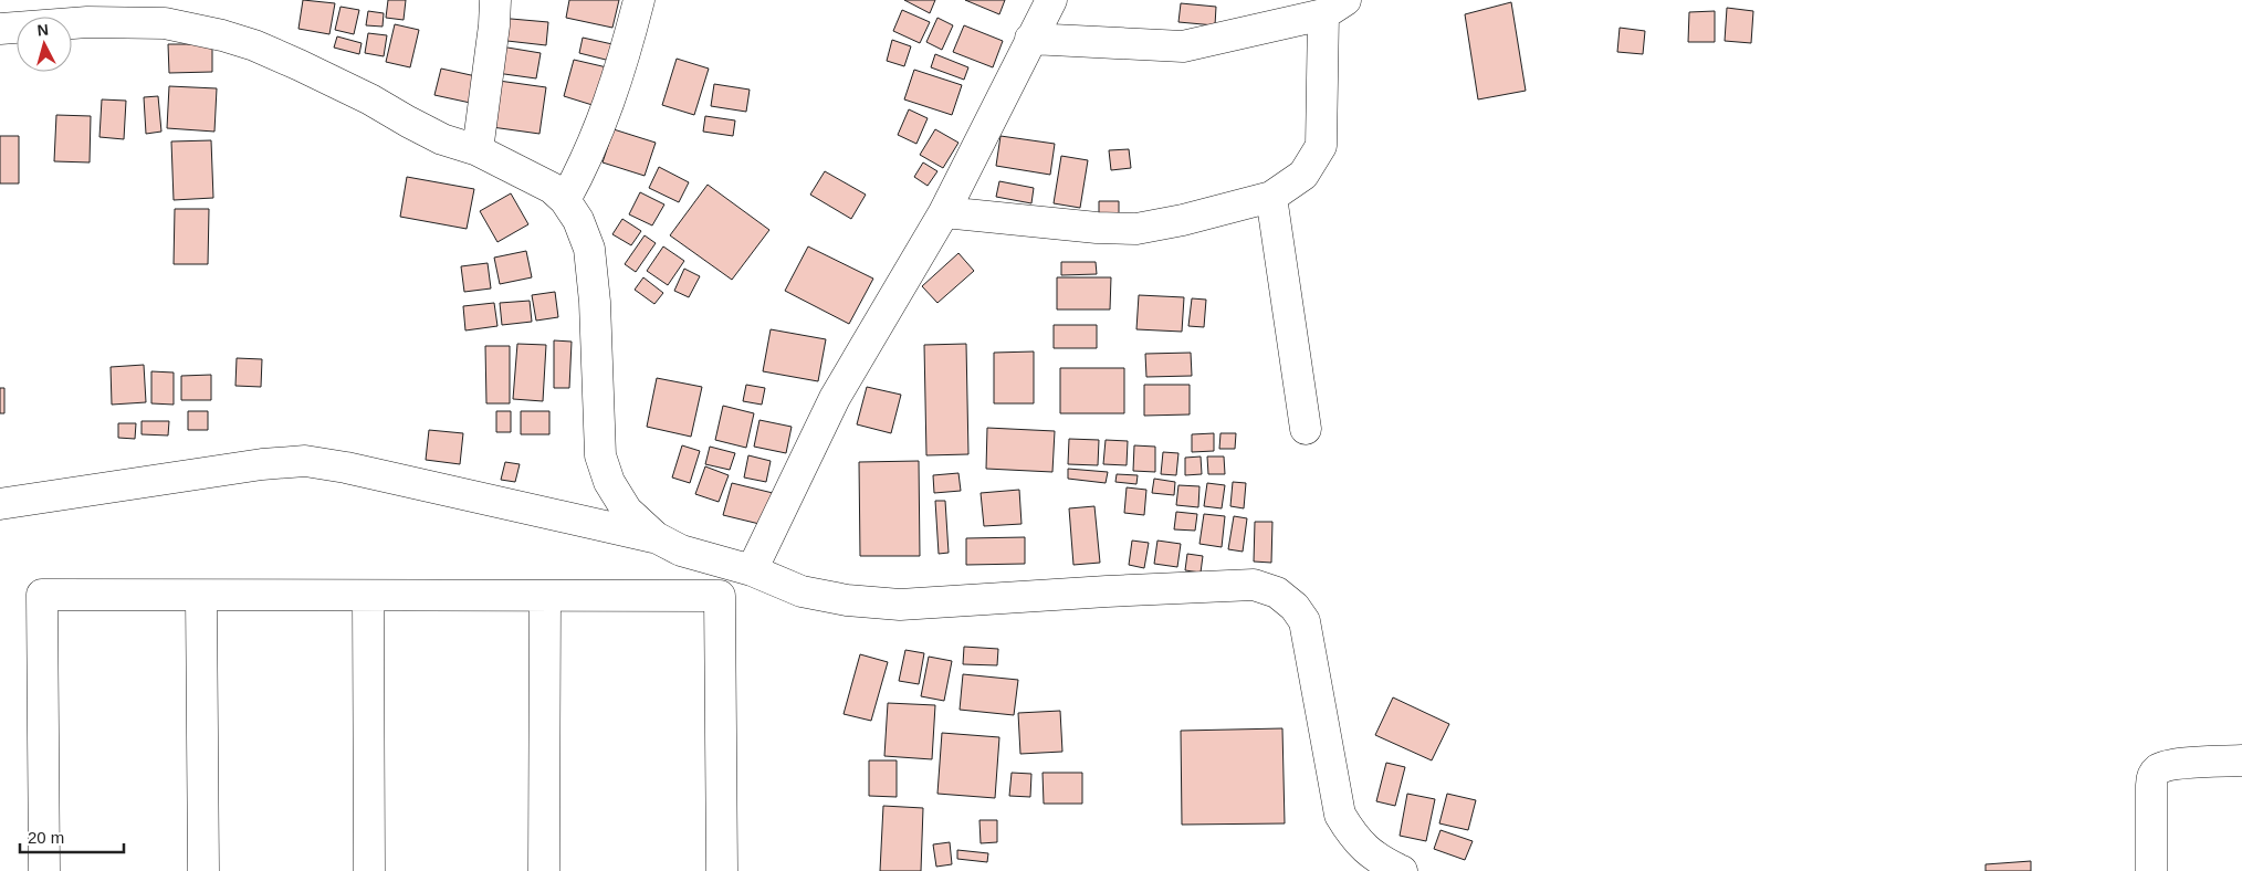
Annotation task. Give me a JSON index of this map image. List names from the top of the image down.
{
  "scale_bar": "20 m",
  "north": "top"
}
